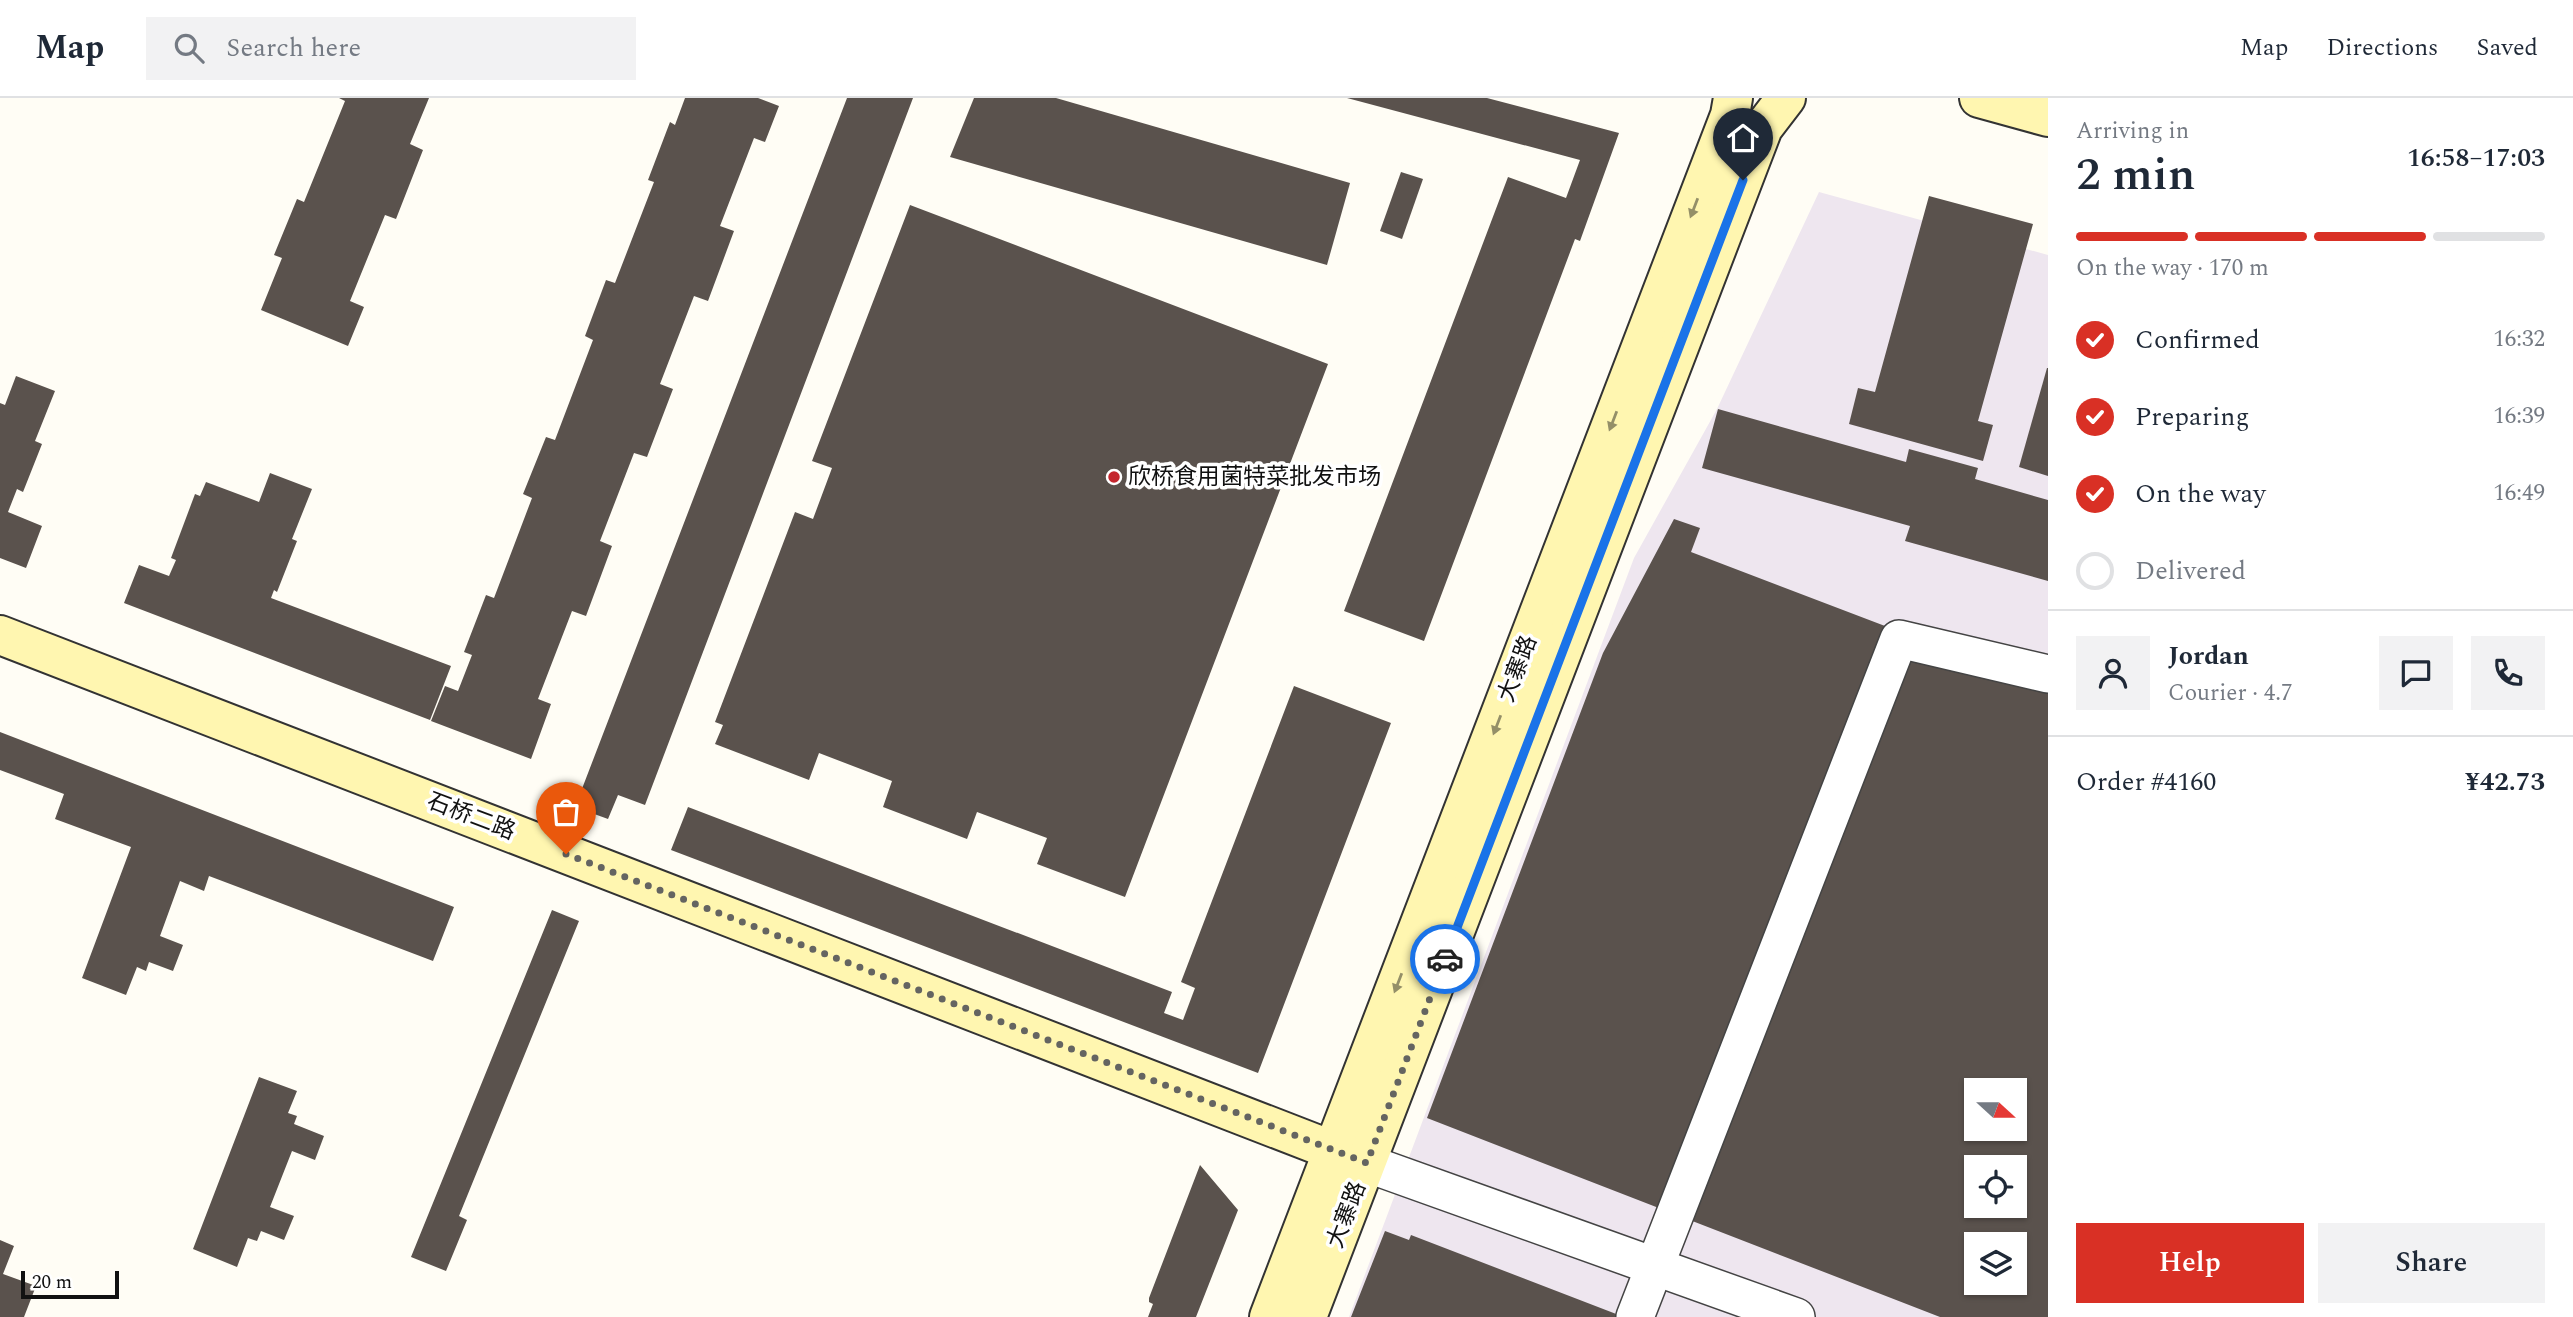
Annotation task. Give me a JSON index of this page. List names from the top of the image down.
{
  "streets": {
    "main road": ["大寨路", "石桥二路"]
  },
  "crossings": [
    ["大寨路", "石桥二路"]
  ],
  "places": ["欣桥食用菌特菜批发市场"],
  "scale_bar": "20 m",
  "north": "right",
  "page": {
    "header": "Map",
    "search": "Search here",
    "nav": ["Map", "Directions", "Saved"],
    "heading": ["2 min", "Arriving in", "16:58–17:03"],
    "panel": [
      "Jordan",
      "Courier · 4.7",
      "Order #4160",
      "¥42.73"
    ],
    "bar": "On the way · 170 m",
    "list": [
      ["Confirmed", "16:32"],
      ["Preparing", "16:39"],
      ["On the way", "16:49"],
      "Delivered"
    ],
    "buttons": ["Help", "Share"],
    "scale": "20 m"
  }
}
